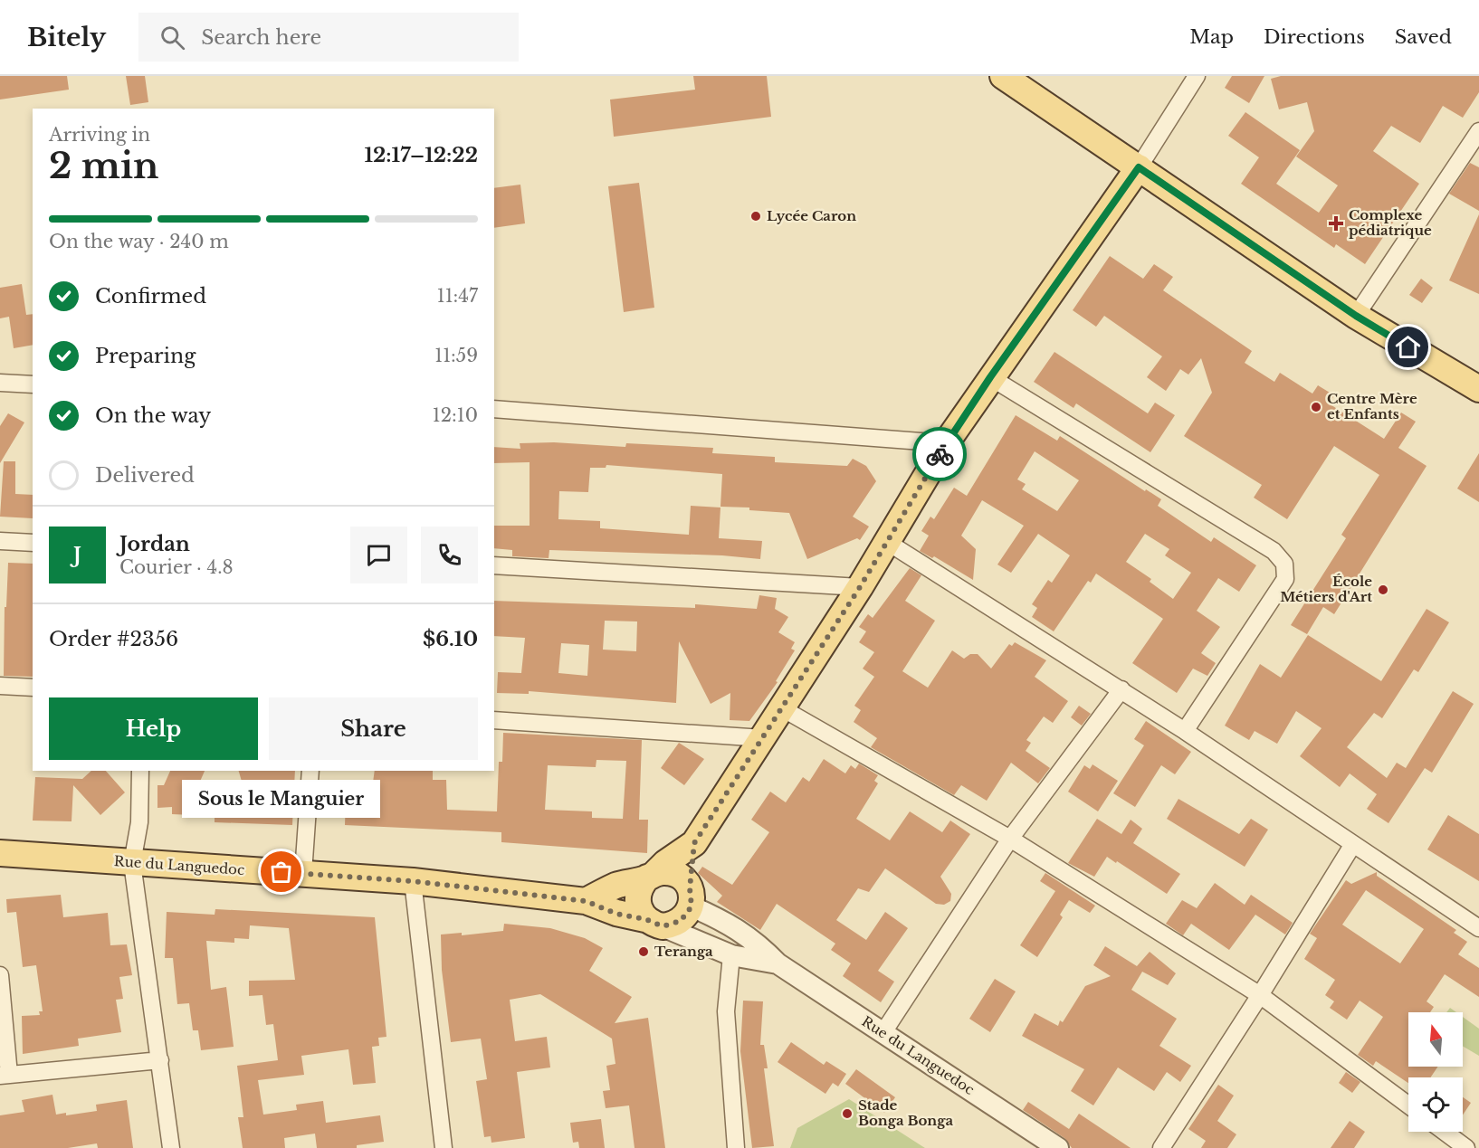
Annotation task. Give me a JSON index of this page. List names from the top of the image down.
{
  "streets": {
    "main road": ["Rue du Languedoc"]
  },
  "places": {
    "other": [
      "Lycée Caron",
      "Centre Mère et Enfants",
      "École Métiers d'Art",
      "Sous le Manguier",
      "Teranga",
      "Stade Bonga Bonga"
    ],
    "health": ["Complexe pédiatrique"]
  },
  "north": "top",
  "page": {
    "header": "Bitely",
    "search": "Search here",
    "nav": ["Map", "Directions", "Saved"],
    "heading": ["2 min", "Arriving in", "12:17–12:22"],
    "panel": [
      "Jordan",
      "Courier · 4.8",
      "Order #2356",
      "$6.10"
    ],
    "bar": "On the way · 240 m",
    "list": [
      ["Confirmed", "11:47"],
      ["Preparing", "11:59"],
      ["On the way", "12:10"],
      "Delivered"
    ],
    "round": "J",
    "buttons": ["Help", "Share"],
    "bubble": "Sous le Manguier"
  }
}
